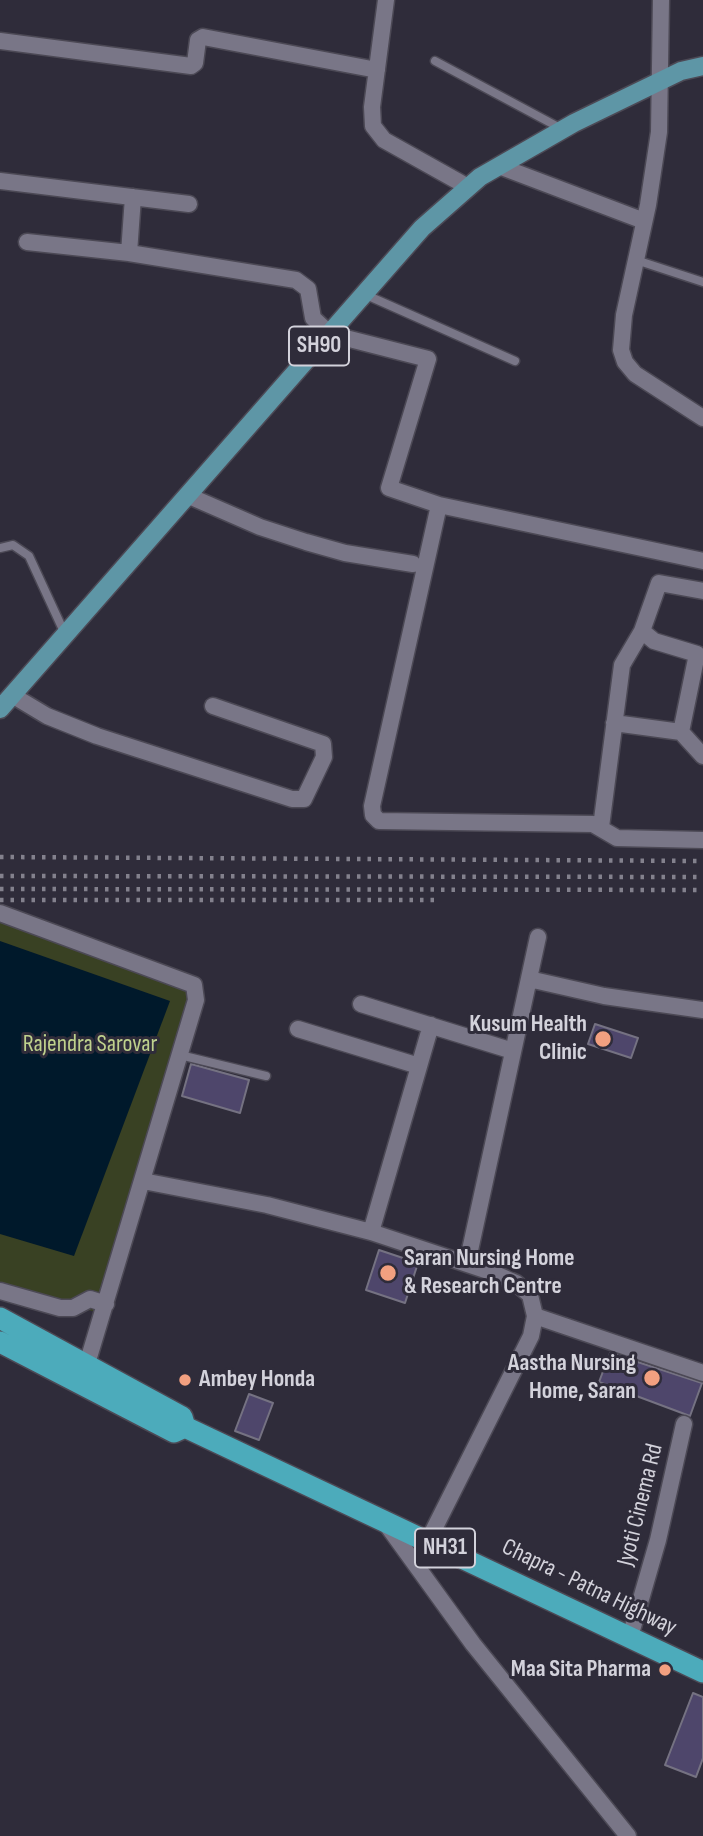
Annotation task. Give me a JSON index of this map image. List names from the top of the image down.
{
  "streets": {
    "highway": ["NH31", "Chapra - Patna Highway"],
    "main road": ["SH90"],
    "street": ["Jyoti Cinema Rd"]
  },
  "crossings": [
    ["Jyoti Cinema Rd", "Chapra - Patna Highway"]
  ],
  "parks": ["Rajendra Sarovar"],
  "places": [
    "Kusum Health Clinic",
    "Saran Nursing Home & Research Centre",
    "Aastha Nursing Home, Saran",
    "Ambey Honda",
    "Maa Sita Pharma"
  ]
}
